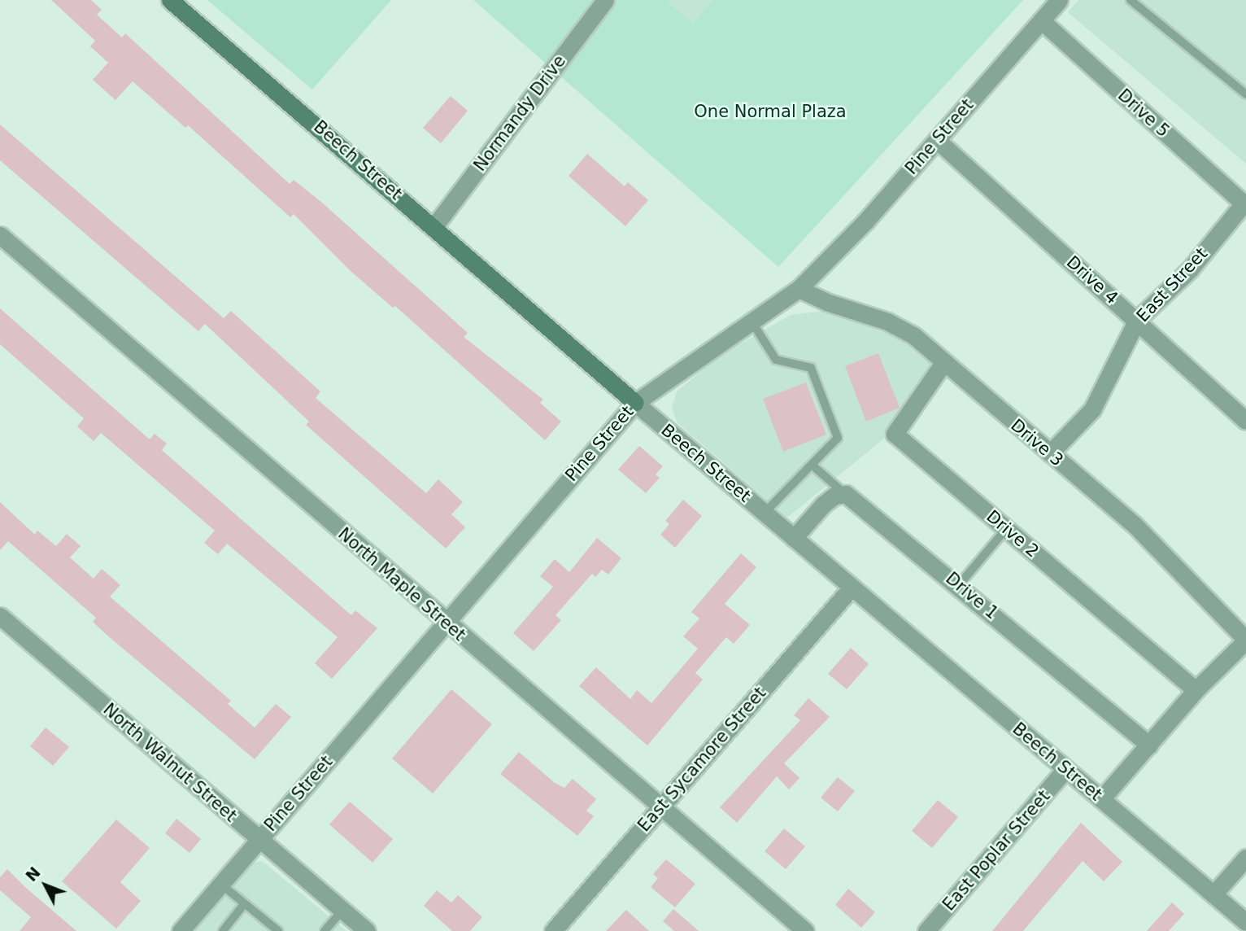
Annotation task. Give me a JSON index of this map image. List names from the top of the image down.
{
  "streets": {
    "main road": ["Beech Street"],
    "street": [
      "Normandy Drive",
      "Drive 5",
      "Pine Street",
      "Drive 4",
      "East Street",
      "Drive 3",
      "Drive 2",
      "North Maple Street",
      "Drive 1",
      "East Sycamore Street",
      "North Walnut Street",
      "East Poplar Street"
    ]
  },
  "crossings": [
    ["Normandy Drive", "Beech Street"],
    ["Drive 5", "Pine Street"],
    ["Drive 5", "East Street"],
    ["Pine Street", "Beech Street"],
    ["Pine Street", "Drive 4"],
    ["Pine Street", "Drive 3"],
    ["Pine Street", "North Maple Street"],
    ["Pine Street", "North Walnut Street"],
    ["Beech Street", "East Sycamore Street"],
    ["Beech Street", "East Poplar Street"],
    ["Drive 4", "East Street"],
    ["East Street", "Drive 3"],
    ["Drive 3", "Drive 2"],
    ["North Maple Street", "East Sycamore Street"]
  ],
  "parks": ["One Normal Plaza"],
  "north": "top left"
}
